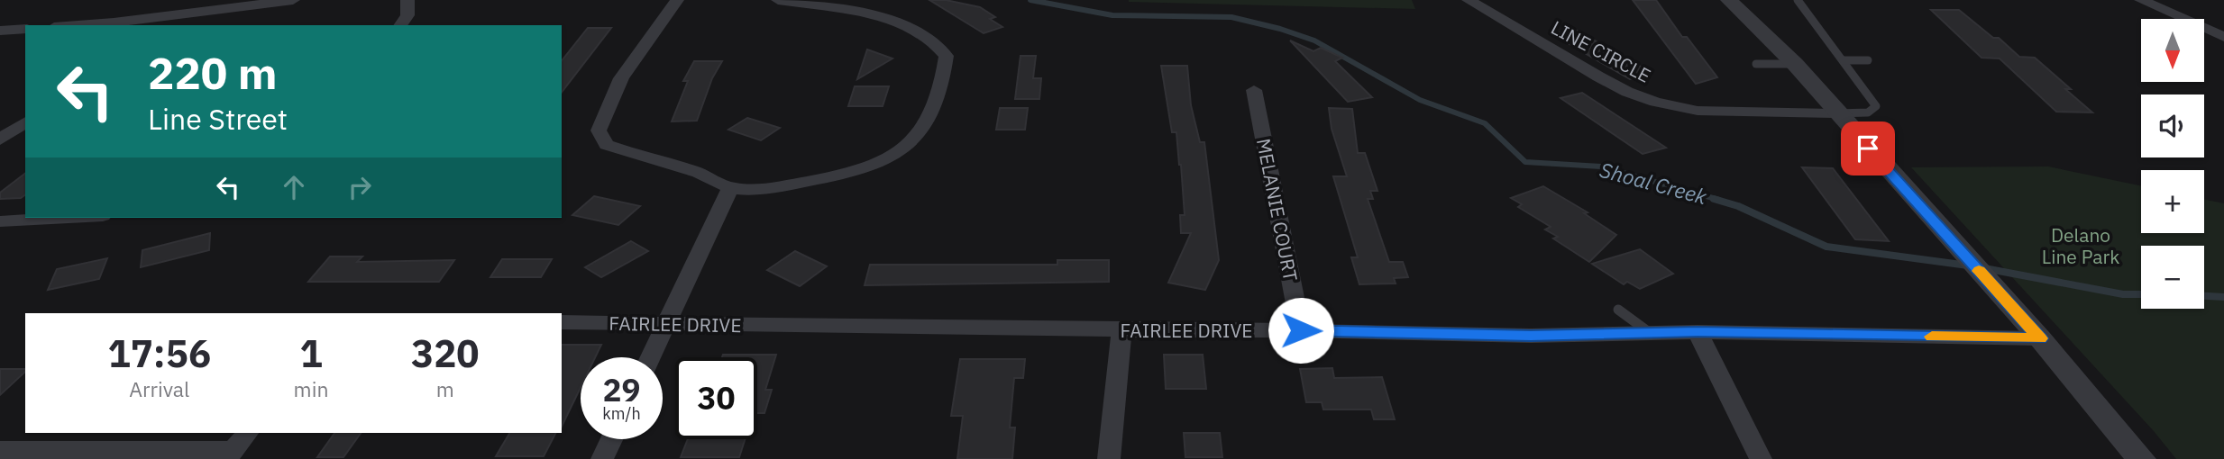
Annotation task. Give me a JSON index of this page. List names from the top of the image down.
{
  "streets": {
    "street": ["LINE CIRCLE", "MELANIE COURT", "FAIRLEE DRIVE"]
  },
  "crossings": [
    ["MELANIE COURT", "FAIRLEE DRIVE"]
  ],
  "water": ["Shoal Creek"],
  "parks": ["Delano Line Park"],
  "north": "bottom",
  "page": {
    "map_buttons": ["+", "−"],
    "turn": ["220 m", "Line Street"],
    "eta": [
      "17:56",
      "Arrival",
      "1",
      "min",
      "320",
      "m"
    ],
    "speed": "29 km/h",
    "limit": "30"
  }
}
